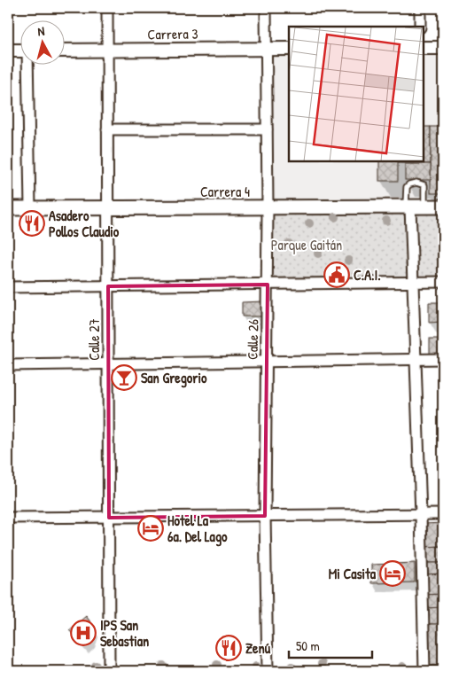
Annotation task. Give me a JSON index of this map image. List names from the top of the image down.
{
  "streets": {
    "main road": ["Carrera 4"],
    "street": ["Carrera 3", "Calle 27", "Calle 26"]
  },
  "crossings": [
    ["Carrera 3", "Calle 27"],
    ["Carrera 3", "Calle 26"],
    ["Carrera 4", "Calle 27"],
    ["Carrera 4", "Calle 26"]
  ],
  "parks": ["Parque Gaitán"],
  "places": {
    "restaurant": ["Asadero Pollos Claudio", "Zenú"],
    "public building": ["C.A.I."],
    "bar": ["San Gregorio"],
    "hotel": ["Hotel La 6a. Del Lago", "Mi Casita"],
    "hospital": ["IPS San Sebastian"]
  },
  "scale_bar": "50 m",
  "north": "top"
}
